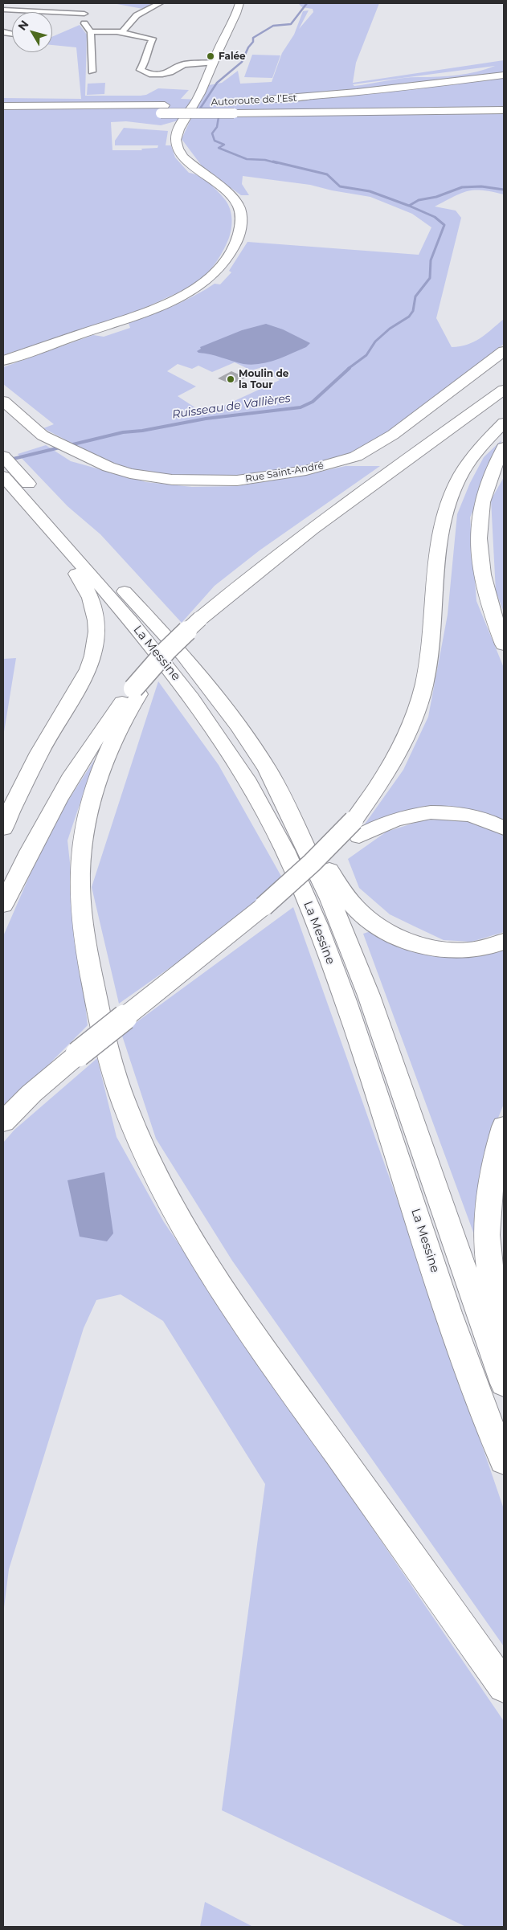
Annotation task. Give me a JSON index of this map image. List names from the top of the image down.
{
  "streets": {
    "main road": ["Autoroute de l’Est", "Rue Saint-André", "La Messine"]
  },
  "water": ["Ruisseau de Vallières"],
  "places": ["Falée", "Moulin de la Tour"],
  "north": "top left"
}
